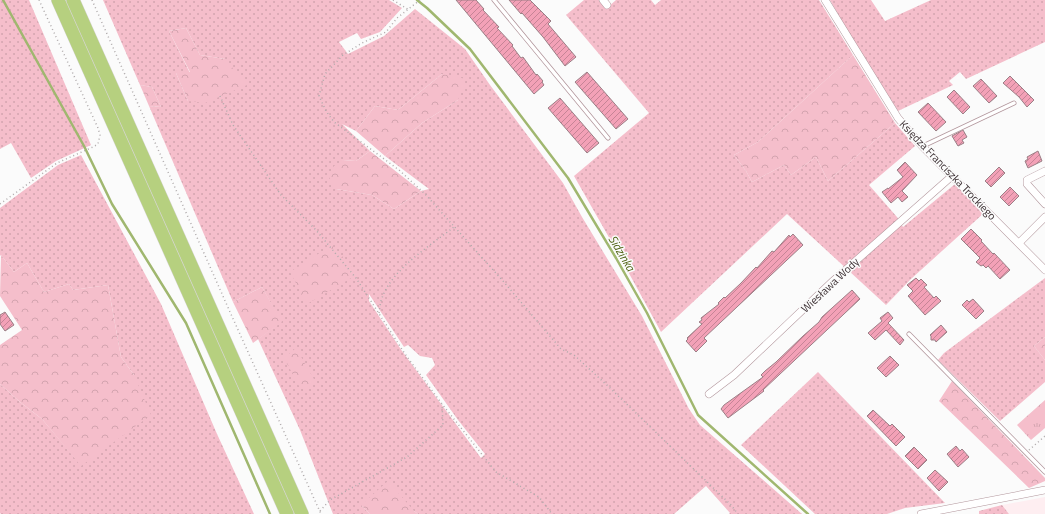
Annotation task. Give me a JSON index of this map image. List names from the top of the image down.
{
  "streets": {
    "street": ["Księdza Franciszka Trockiego", "Wiesława Wody"]
  },
  "crossings": [
    ["Księdza Franciszka Trockiego", "Wiesława Wody"]
  ],
  "water": ["Sidzinka"]
}
